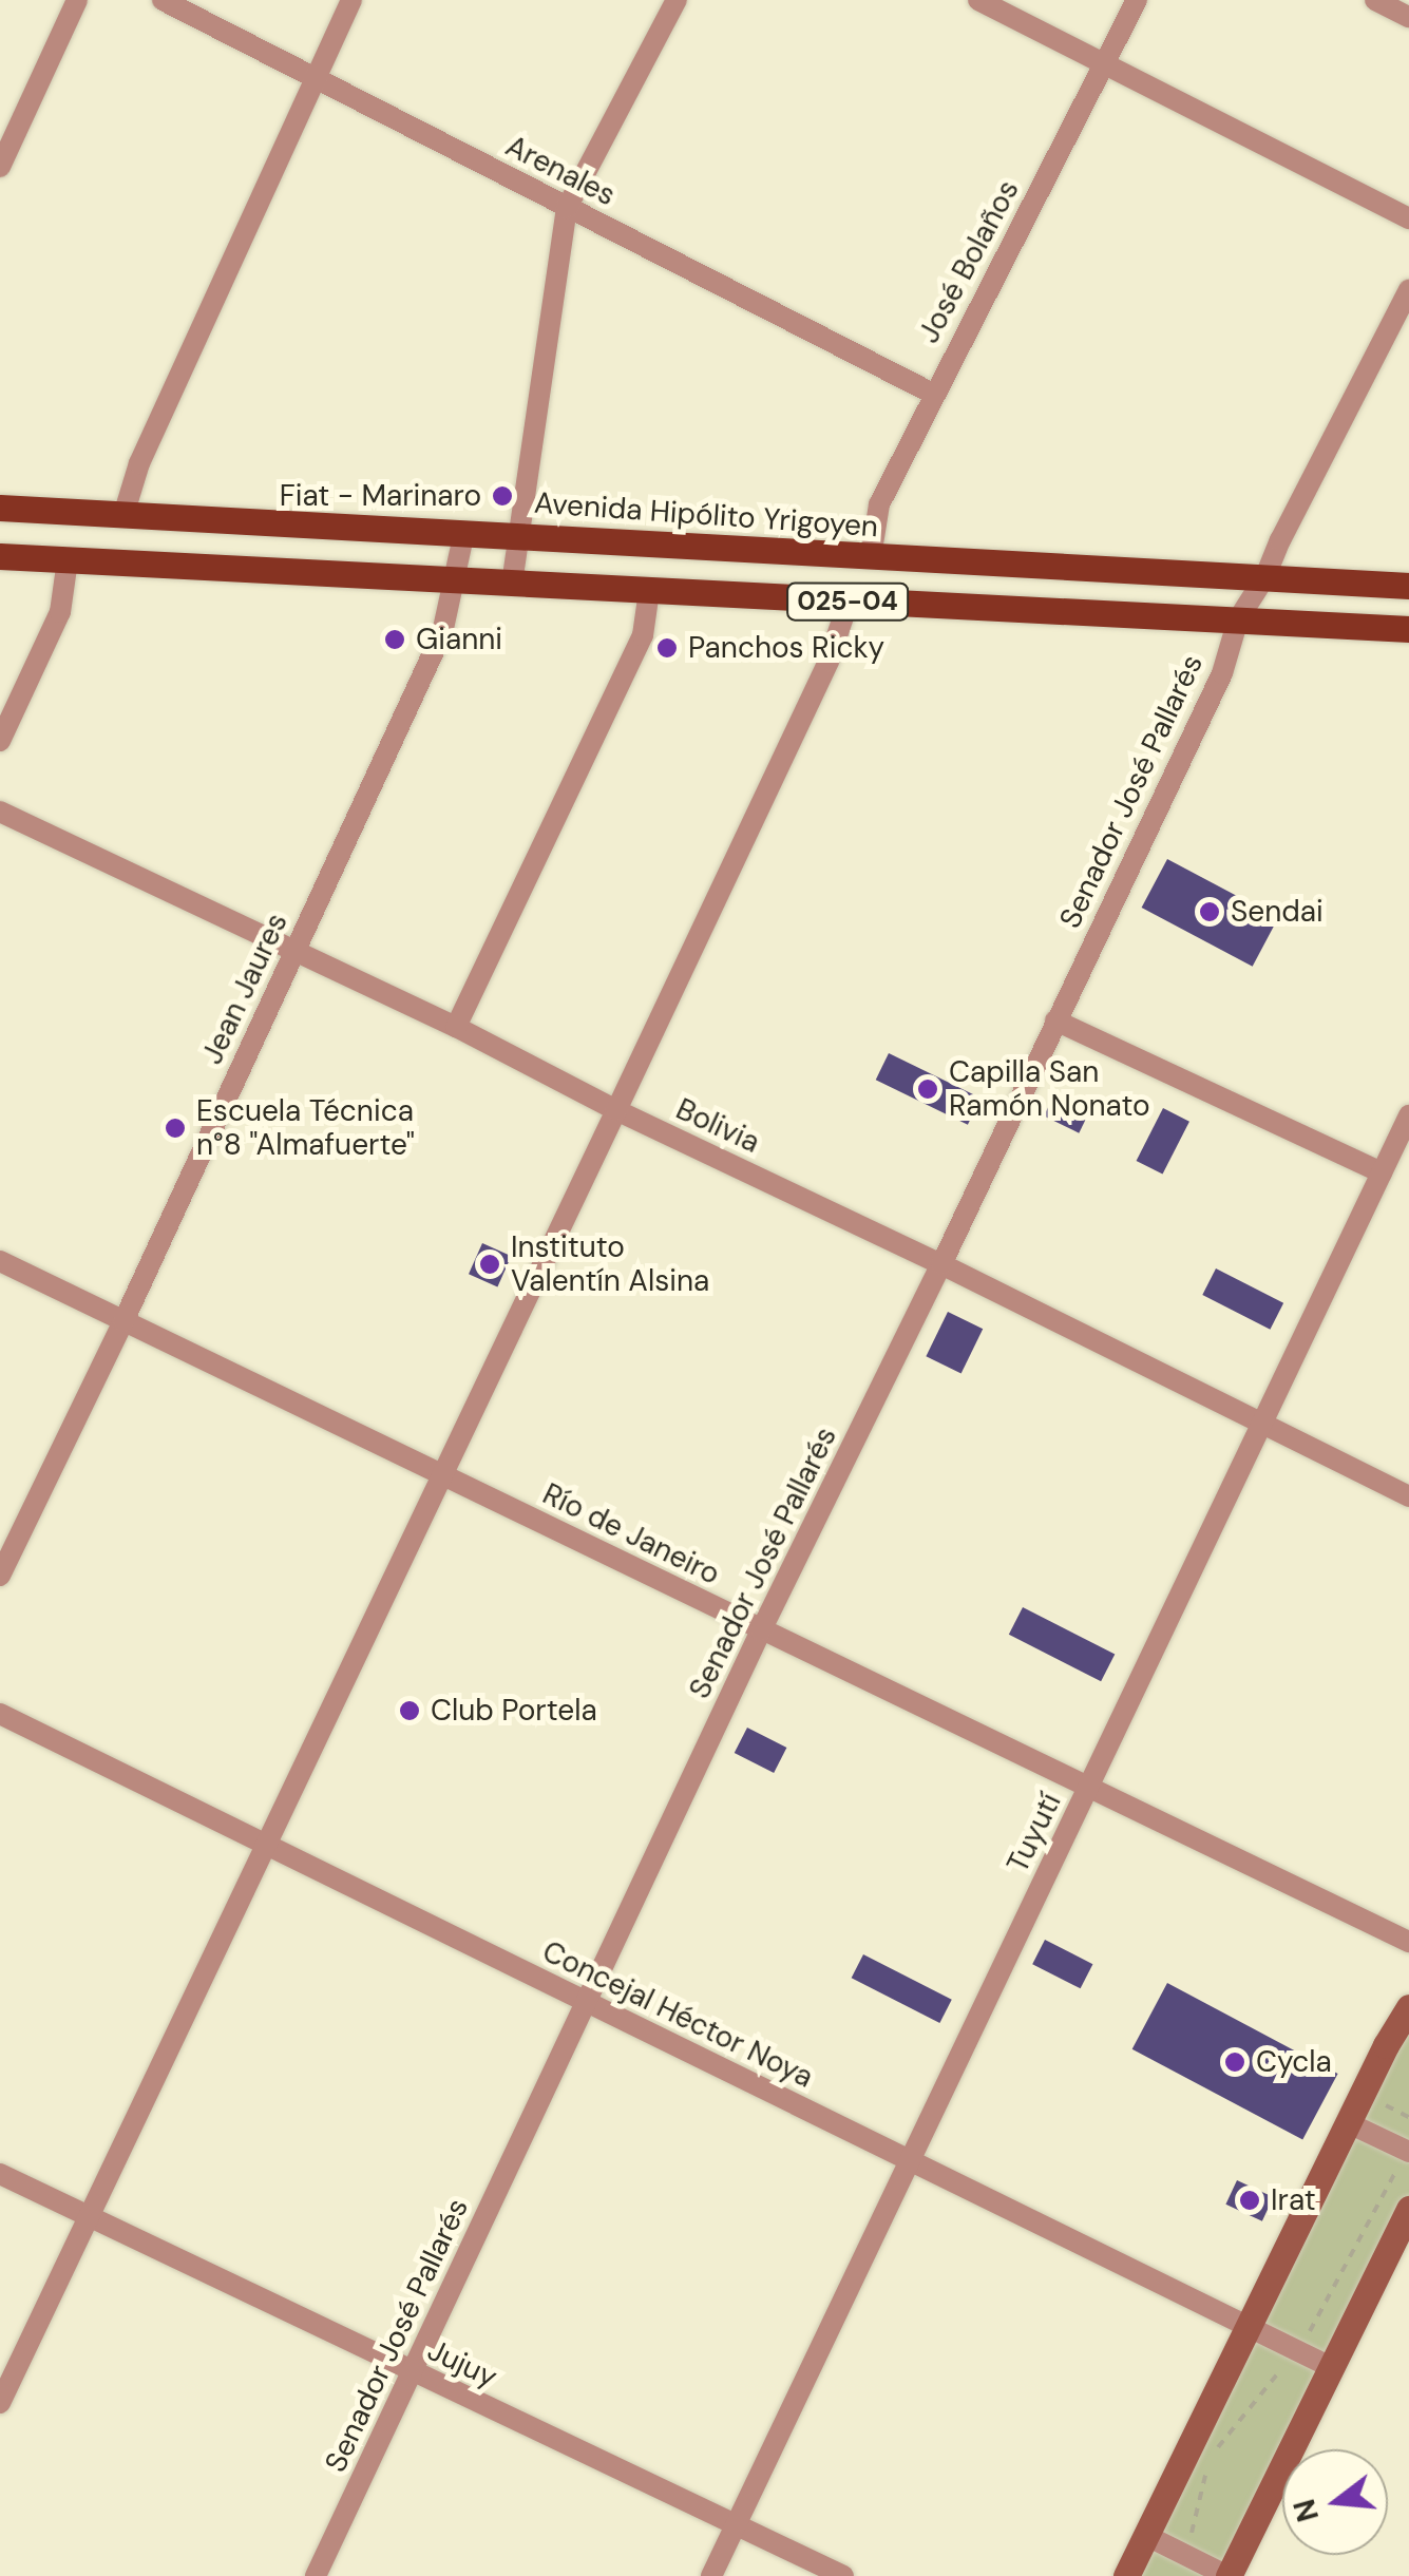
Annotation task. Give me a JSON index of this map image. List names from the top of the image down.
{
  "streets": {
    "main road": ["Avenida Hipólito Yrigoyen", "025-04"],
    "street": [
      "Arenales",
      "José Bolaños",
      "Senador José Pallarés",
      "Jean Jaures",
      "Bolivia",
      "Río de Janeiro",
      "Tuyutí",
      "Concejal Héctor Noya",
      "Jujuy"
    ]
  },
  "crossings": [
    ["Arenales", "José Bolaños"],
    ["José Bolaños", "Avenida Hipólito Yrigoyen"],
    ["Avenida Hipólito Yrigoyen", "Senador José Pallarés"],
    ["Avenida Hipólito Yrigoyen", "Jean Jaures"],
    ["025-04", "Senador José Pallarés"],
    ["025-04", "Jean Jaures"],
    ["Senador José Pallarés", "Bolivia"],
    ["Senador José Pallarés", "Río de Janeiro"],
    ["Senador José Pallarés", "Concejal Héctor Noya"],
    ["Senador José Pallarés", "Jujuy"],
    ["Jean Jaures", "Bolivia"],
    ["Jean Jaures", "Río de Janeiro"],
    ["Bolivia", "Tuyutí"],
    ["Río de Janeiro", "Tuyutí"],
    ["Tuyutí", "Concejal Héctor Noya"],
    ["Tuyutí", "Jujuy"]
  ],
  "places": [
    "Fiat - Marinaro",
    "Gianni",
    "Panchos Ricky",
    "Sendai",
    "Capilla San Ramón Nonato",
    "Escuela Técnica n°8 \"Almafuerte\"",
    "Instituto Valentín Alsina",
    "Club Portela",
    "Cycla",
    "Irat"
  ],
  "north": "left"
}
